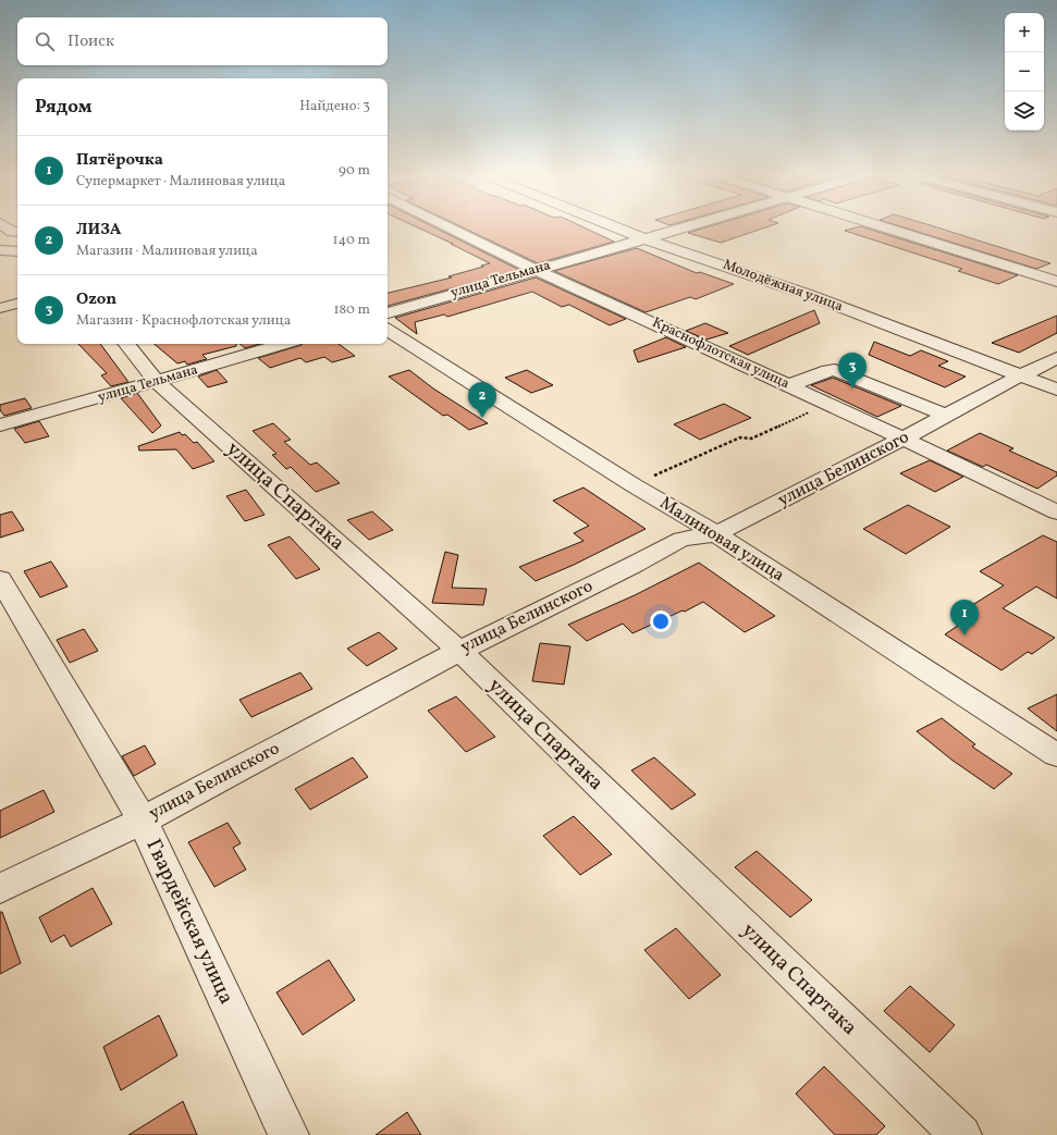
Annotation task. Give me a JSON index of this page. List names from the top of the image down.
{
  "streets": {
    "street": [
      "улица Тельмана",
      "Молодёжная улица",
      "Краснофлотская улица",
      "улица Белинского",
      "улица Спартака",
      "Малиновая улица",
      "Гвардейская улица"
    ]
  },
  "crossings": [
    ["улица Тельмана", "Молодёжная улица"],
    ["улица Тельмана", "Краснофлотская улица"],
    ["улица Тельмана", "улица Спартака"],
    ["Молодёжная улица", "улица Белинского"],
    ["Краснофлотская улица", "улица Белинского"],
    ["улица Белинского", "улица Спартака"],
    ["улица Белинского", "Малиновая улица"],
    ["улица Белинского", "Гвардейская улица"]
  ],
  "page": {
    "map_buttons": ["+", "−"],
    "search": "Поиск",
    "heading": ["Рядом", "Найдено: 3"],
    "list": [
      {
        "mark": "1",
        "name": "Пятёрочка",
        "note": "Супермаркет · Малиновая улица",
        "value": "90 m"
      },
      {
        "mark": "2",
        "name": "ЛИЗА",
        "note": "Магазин · Малиновая улица",
        "value": "140 m"
      },
      {
        "mark": "3",
        "name": "Ozon",
        "note": "Магазин · Краснофлотская улица",
        "value": "180 m"
      }
    ],
    "pins": ["3", "2", "1"]
  }
}
